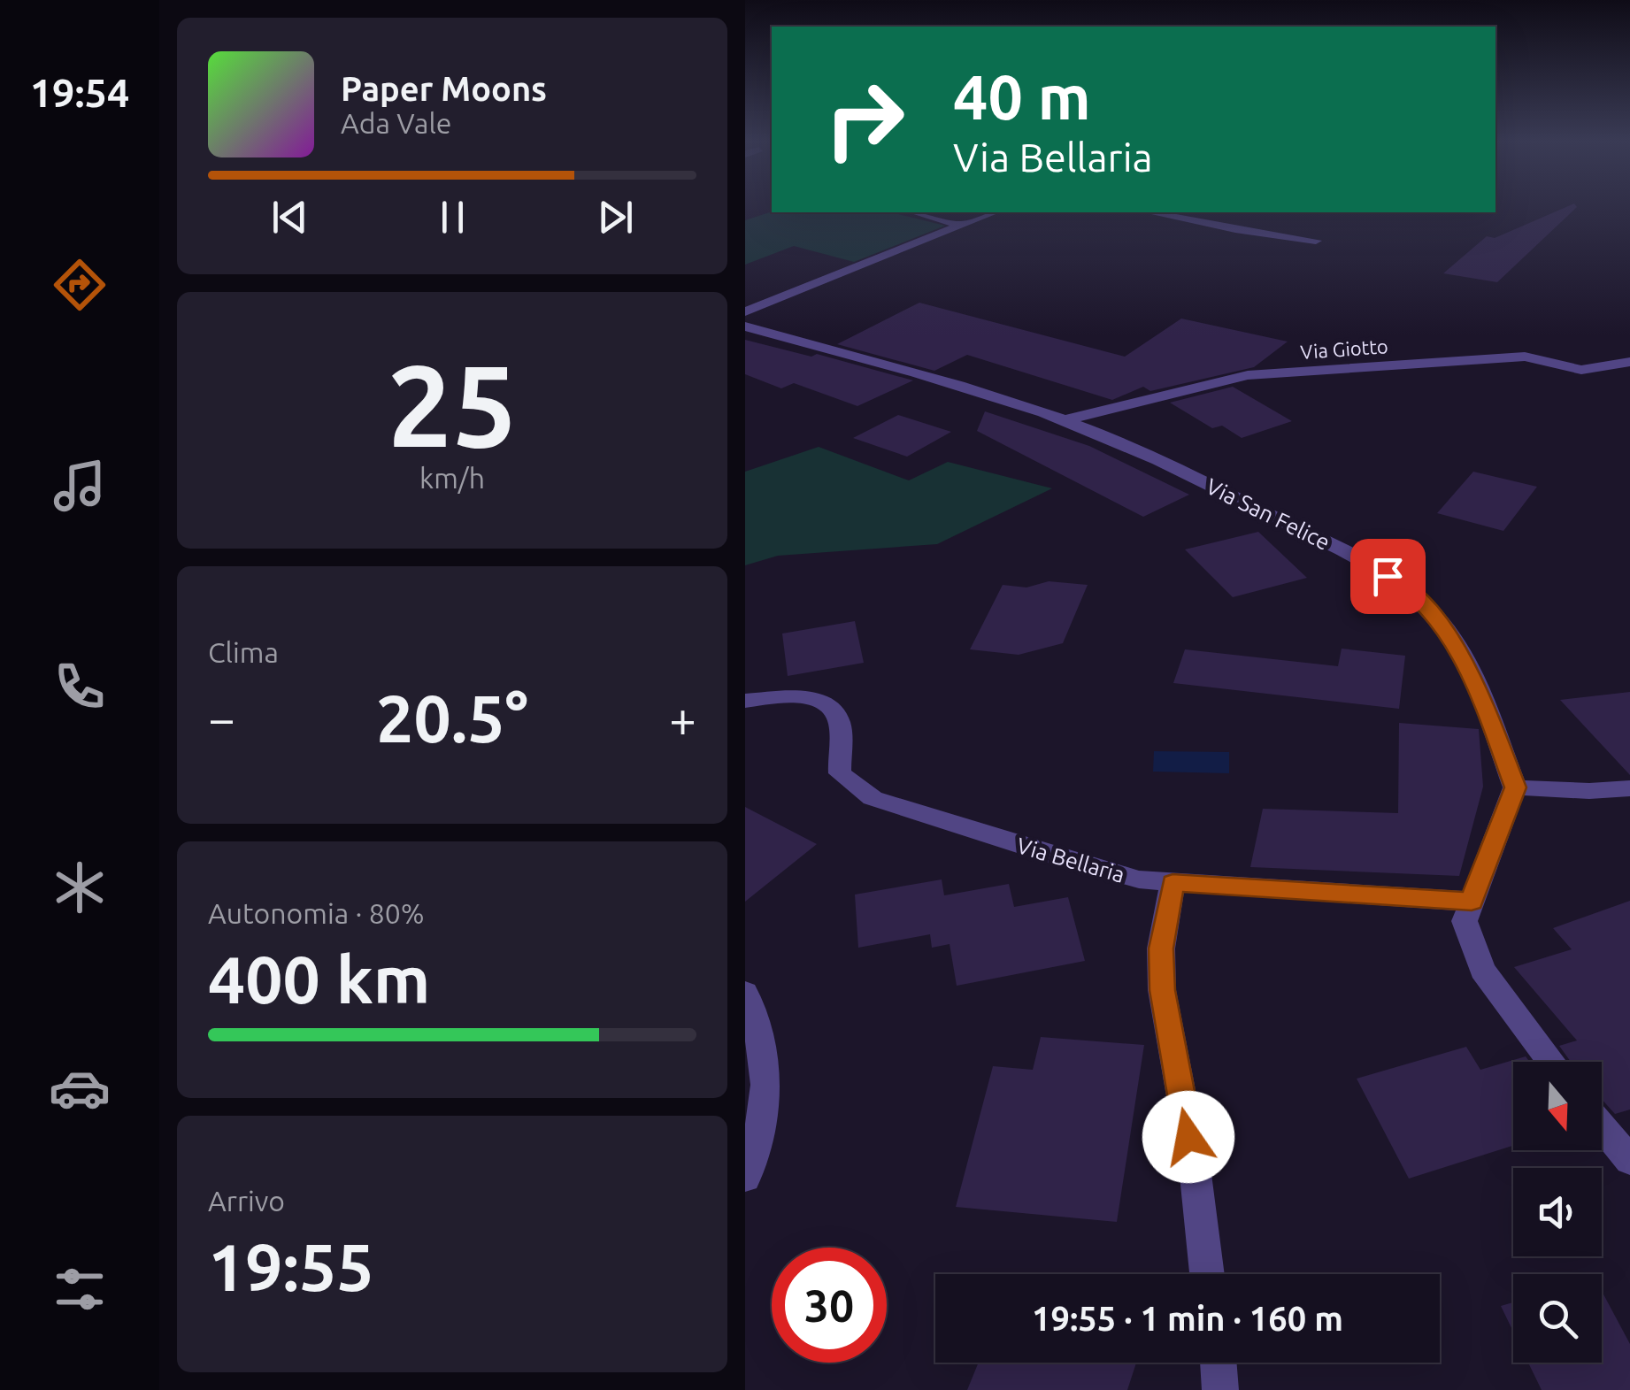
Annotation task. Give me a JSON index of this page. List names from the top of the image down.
{
  "streets": {
    "street": ["Via Giotto", "Via San Felice", "Via Bellaria"]
  },
  "crossings": [
    ["Via Giotto", "Via San Felice"]
  ],
  "north": "bottom",
  "page": {
    "tabs": "19:54",
    "turn": ["40 m", "Via Bellaria"],
    "song": ["Paper Moons", "Ada Vale"],
    "tile": [
      ["25", "km/h"],
      "Clima",
      ["Autonomia · 80%", "400 km"],
      ["Arrivo", "19:55"]
    ],
    "heat": ["−", "20.5°", "+"],
    "limit": "30",
    "trip": "19:55 · 1 min · 160 m"
  }
}
